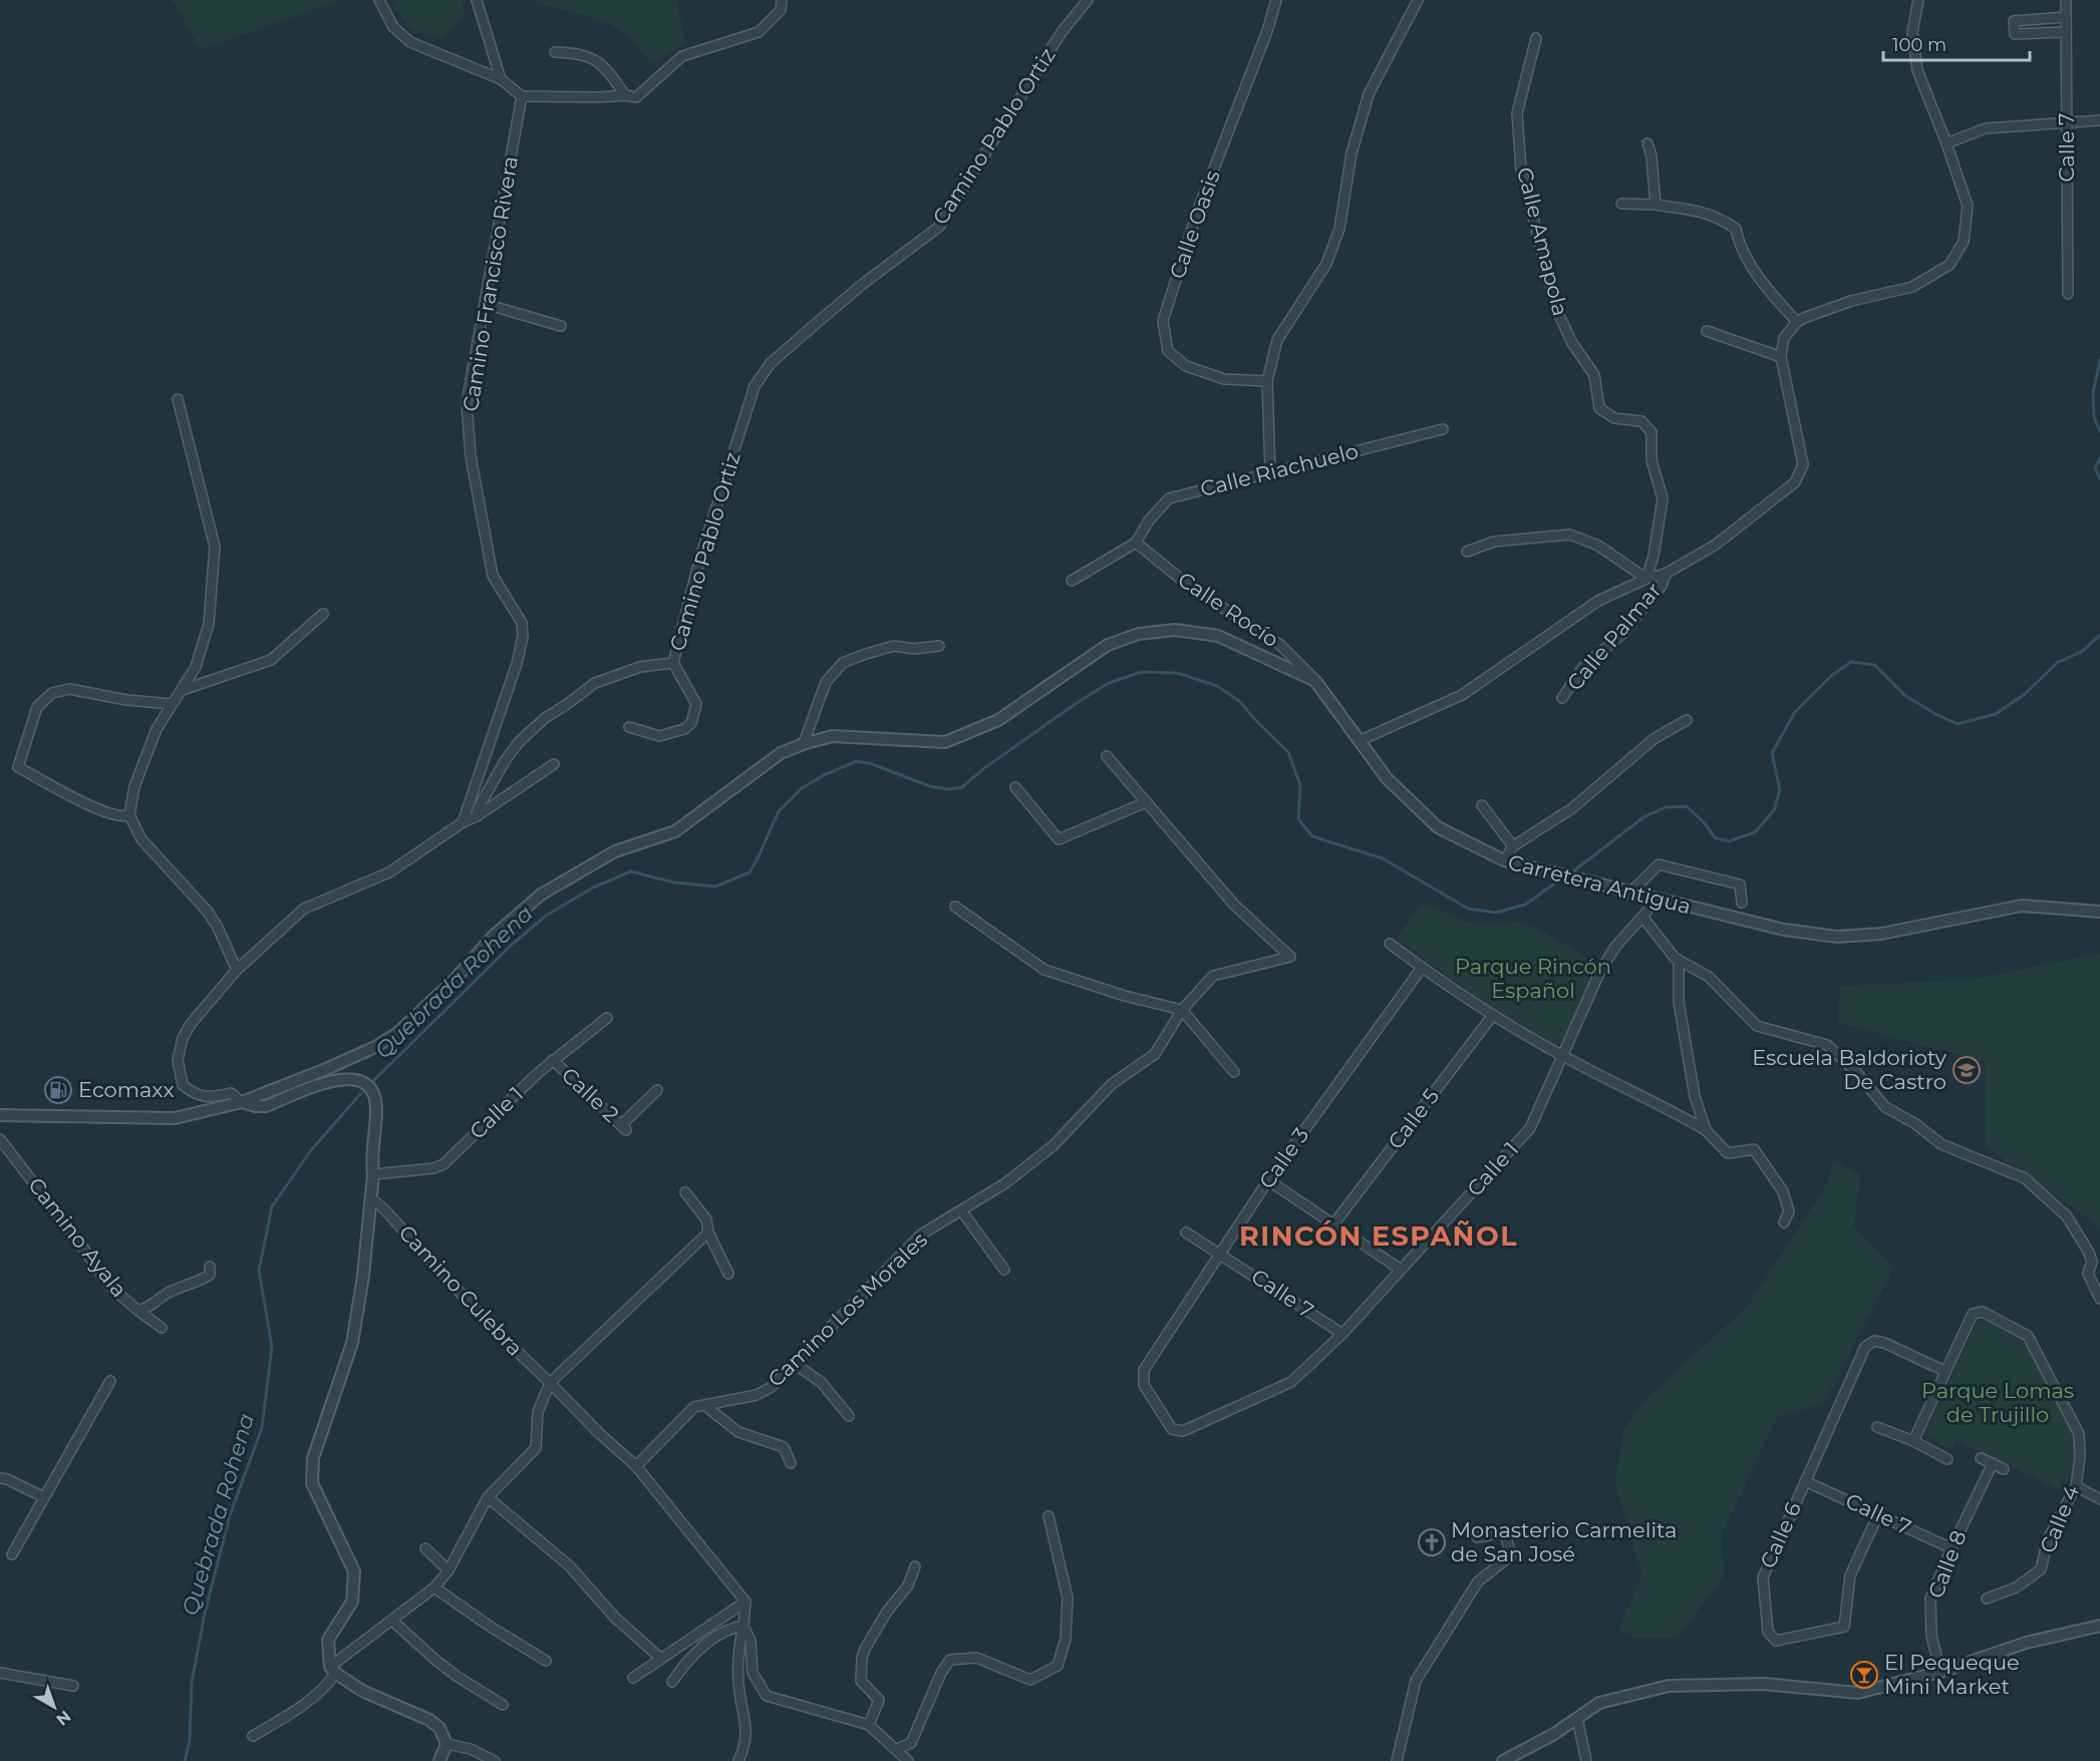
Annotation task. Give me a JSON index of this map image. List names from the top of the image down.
{
  "streets": {
    "street": [
      "Camino Pablo Ortiz",
      "Calle 7",
      "Calle Oasis",
      "Calle Amapola",
      "Camino Francisco Rivera",
      "Calle Riachuelo",
      "Calle Rocío",
      "Calle Palmar",
      "Carretera Antigua",
      "Calle 2",
      "Calle 1",
      "Calle 5",
      "Calle 3",
      "Camino Ayala",
      "Camino Culebra",
      "Camino Los Morales",
      "Calle 4",
      "Calle 6",
      "Calle 8"
    ]
  },
  "crossings": [
    ["Calle 7", "Calle 1"],
    ["Calle 7", "Calle 3"],
    ["Calle 7", "Calle 6"],
    ["Calle 7", "Calle 8"],
    ["Calle Riachuelo", "Calle Rocío"],
    ["Calle Rocío", "Carretera Antigua"],
    ["Carretera Antigua", "Calle 1"],
    ["Calle 2", "Calle 1"],
    ["Calle 1", "Calle 3"],
    ["Camino Culebra", "Camino Los Morales"],
    ["Calle 4", "Calle 6"]
  ],
  "districts": ["RINCÓN ESPAÑOL"],
  "water": ["Quebrada Rohena"],
  "parks": ["Parque Rincón Español", "Parque Lomas de Trujillo"],
  "places": {
    "school or university": ["Escuela Baldorioty De Castro"],
    "fuel station": ["Ecomaxx"],
    "church": ["Monasterio Carmelita de San José"],
    "bar": ["El Pequeque Mini Market"]
  },
  "scale_bar": "100 m",
  "north": "bottom right"
}
